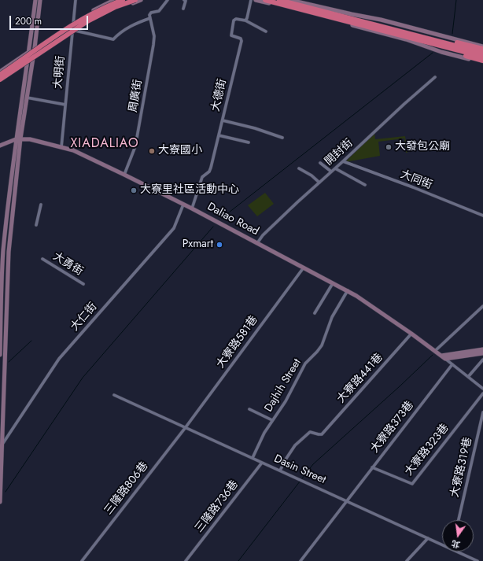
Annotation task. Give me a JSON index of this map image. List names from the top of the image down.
{
  "streets": {
    "street": [
      "大明街",
      "大德街",
      "周廣街",
      "開封街",
      "大同街",
      "Daliao Road",
      "大勇街",
      "大仁街",
      "大寮路581巷",
      "大寮路441巷",
      "Dajhih Street",
      "大寮路373巷",
      "大寮路323巷",
      "大寮路319巷",
      "Dasin Street",
      "三隆路806巷",
      "三隆路736巷"
    ]
  },
  "crossings": [
    ["大明街", "Daliao Road"],
    ["大德街", "Daliao Road"],
    ["周廣街", "Daliao Road"],
    ["開封街", "大同街"],
    ["開封街", "Daliao Road"],
    ["Daliao Road", "大仁街"],
    ["Daliao Road", "大寮路581巷"],
    ["Daliao Road", "大寮路441巷"],
    ["Daliao Road", "Dajhih Street"],
    ["Daliao Road", "大寮路373巷"],
    ["大寮路581巷", "Dasin Street"],
    ["大寮路581巷", "三隆路806巷"],
    ["大寮路441巷", "Dasin Street"],
    ["Dajhih Street", "Dasin Street"],
    ["大寮路373巷", "大寮路323巷"],
    ["大寮路373巷", "Dasin Street"],
    ["Dasin Street", "三隆路806巷"],
    ["Dasin Street", "三隆路736巷"]
  ],
  "districts": ["XIADALIAO"],
  "places": [
    "大發包公廟",
    "大寮國小",
    "大寮里社區活動中心",
    "Pxmart"
  ],
  "scale_bar": "200 m",
  "north": "bottom"
}
